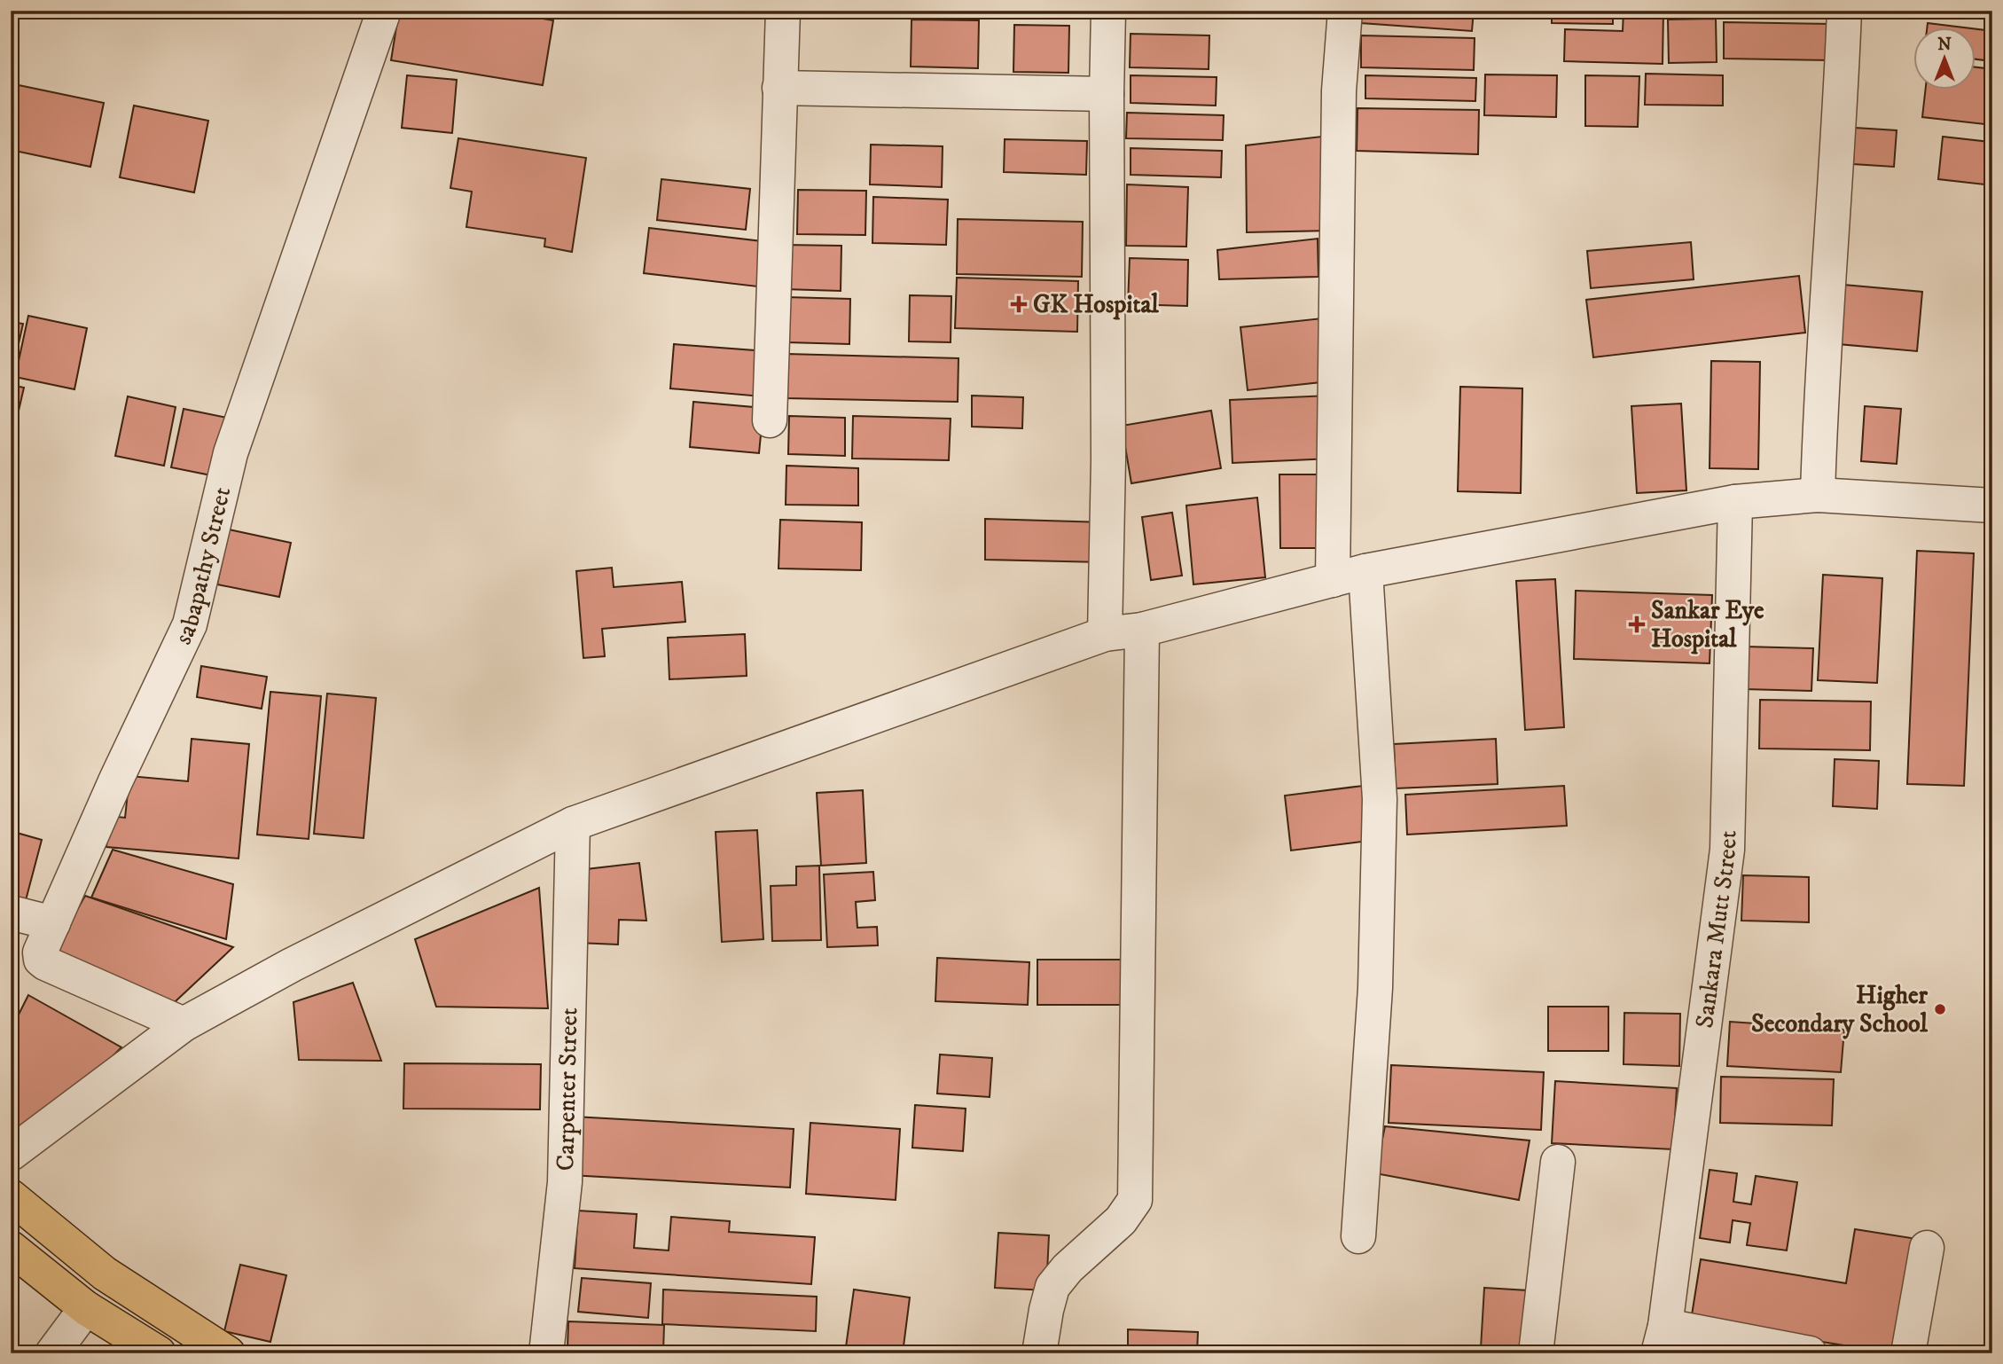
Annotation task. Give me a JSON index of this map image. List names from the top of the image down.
{
  "streets": {
    "street": ["sabapathy Street", "Sankara Mutt Street", "Carpenter Street"]
  },
  "places": {
    "health": ["GK Hospital", "Sankar Eye Hospital"],
    "other": ["Higher Secondary School"]
  },
  "north": "top"
}
